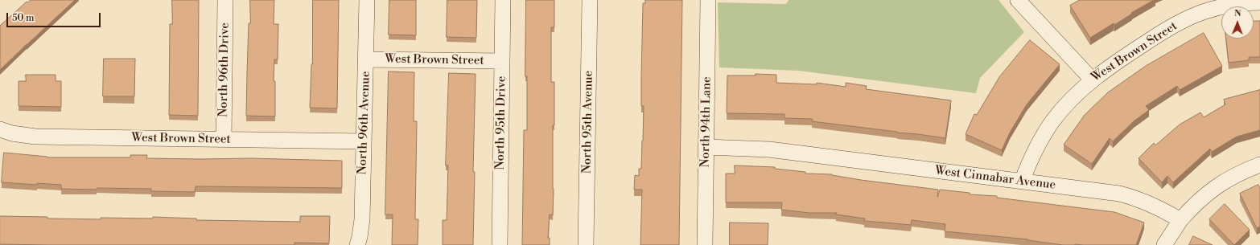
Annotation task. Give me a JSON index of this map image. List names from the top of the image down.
{
  "streets": {
    "street": [
      "West Brown Street",
      "North 96th Drive",
      "North 95th Avenue",
      "North 94th Lane",
      "North 96th Avenue",
      "North 95th Drive",
      "West Cinnabar Avenue"
    ]
  },
  "crossings": [
    ["West Brown Street", "North 96th Drive"],
    ["West Brown Street", "North 96th Avenue"],
    ["West Brown Street", "North 95th Drive"],
    ["West Brown Street", "West Cinnabar Avenue"],
    ["North 94th Lane", "West Cinnabar Avenue"]
  ],
  "scale_bar": "50 m",
  "north": "top"
}
